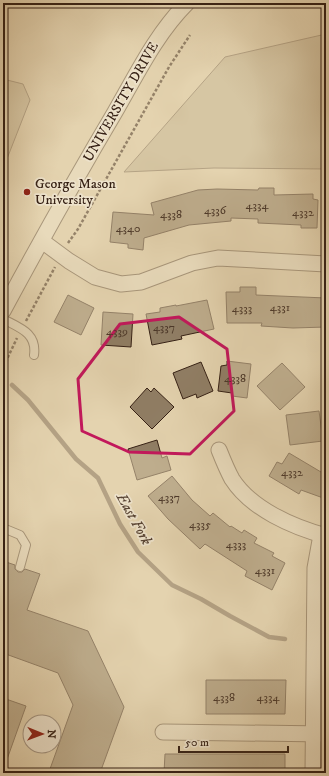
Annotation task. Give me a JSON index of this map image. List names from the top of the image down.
{
  "streets": {
    "street": ["UNIVERSITY DRIVE"]
  },
  "water": ["East Fork"],
  "places": ["George Mason University"],
  "house_numbers": [
    "4334",
    "4336",
    "4332",
    "4338",
    "4340",
    "4331",
    "4333",
    "4337",
    "4339",
    "4338",
    "4332",
    "4337",
    "4335",
    "4333",
    "4331",
    "4338",
    "4334"
  ],
  "scale_bar": "50 m",
  "north": "right"
}
